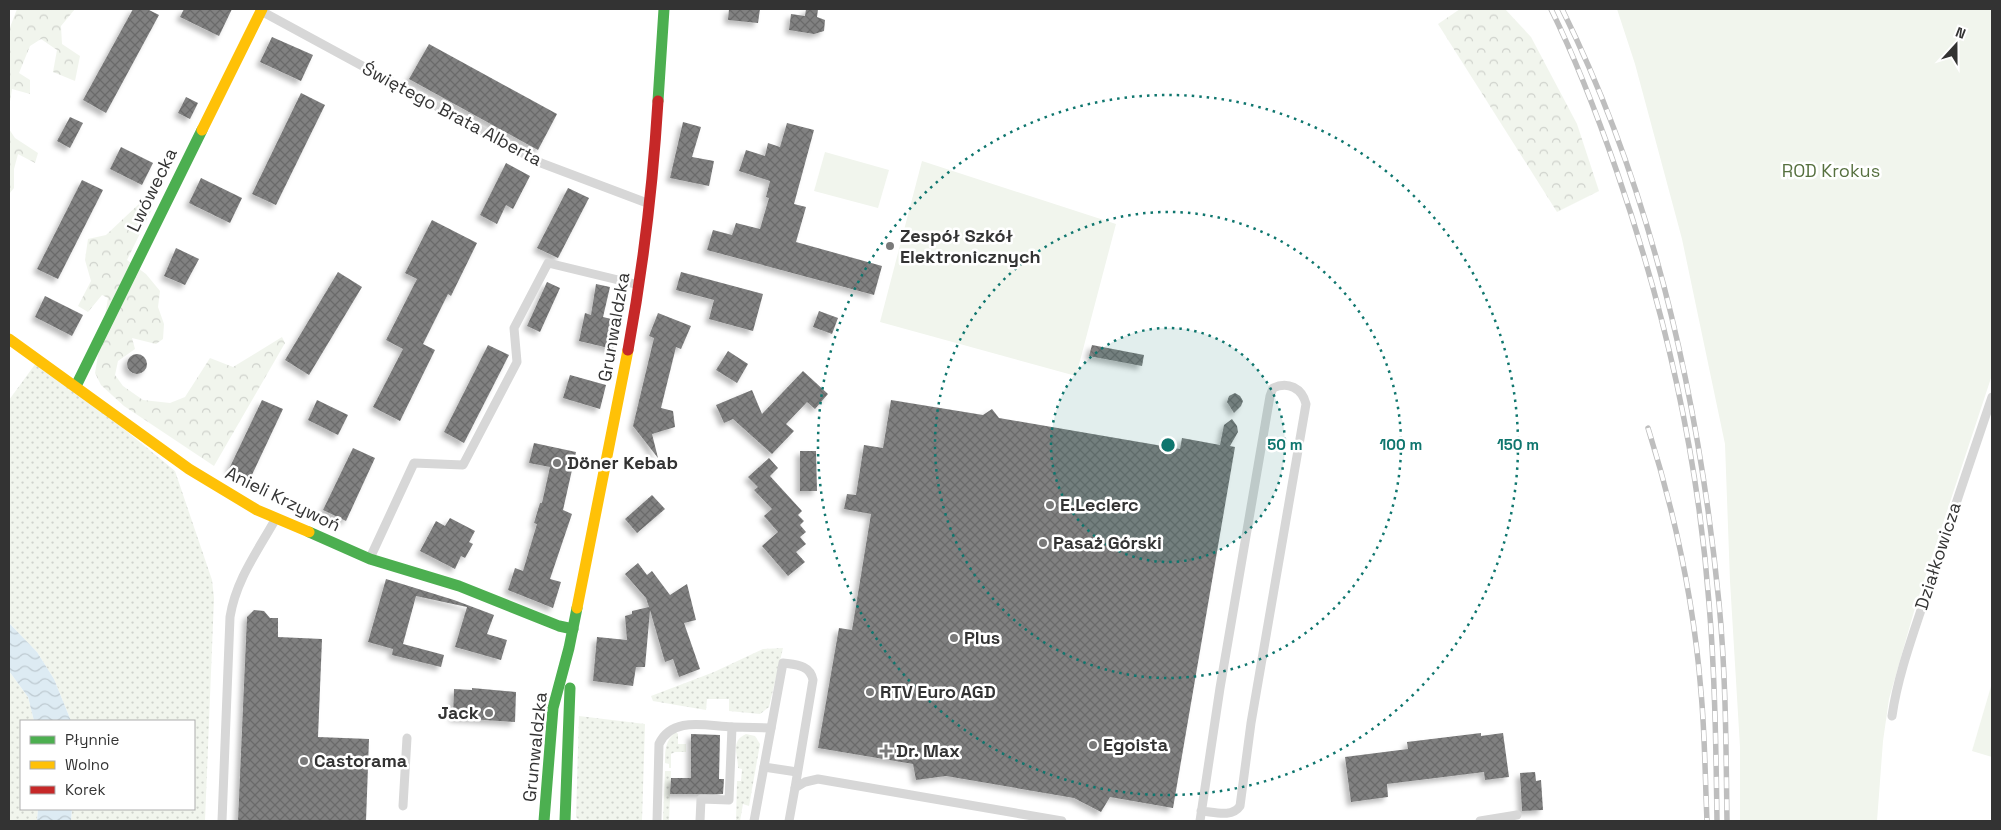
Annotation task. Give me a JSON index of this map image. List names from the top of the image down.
{
  "streets": {
    "street": ["Lwówecka", "Grunwaldzka", "Anieli Krzywoń"],
    "lane": ["Świętego Brata Alberta", "Działkowicza"]
  },
  "crossings": [
    ["Świętego Brata Alberta", "Lwówecka"],
    ["Świętego Brata Alberta", "Grunwaldzka"],
    ["Lwówecka", "Anieli Krzywoń"],
    ["Grunwaldzka", "Anieli Krzywoń"]
  ],
  "parks": ["ROD Krokus"],
  "places": {
    "other": [
      "Zespół Szkół Elektronicznych",
      "Döner Kebab",
      "E.Leclerc",
      "Pasaż Górski",
      "Plus",
      "RTV Euro AGD",
      "Jack",
      "Egoista",
      "Castorama"
    ],
    "health": ["Dr. Max"]
  },
  "legend": ["Płynnie", "Wolno", "Korek"],
  "north": "top",
  "rings": ["50 m", "100 m", "150 m"]
}
